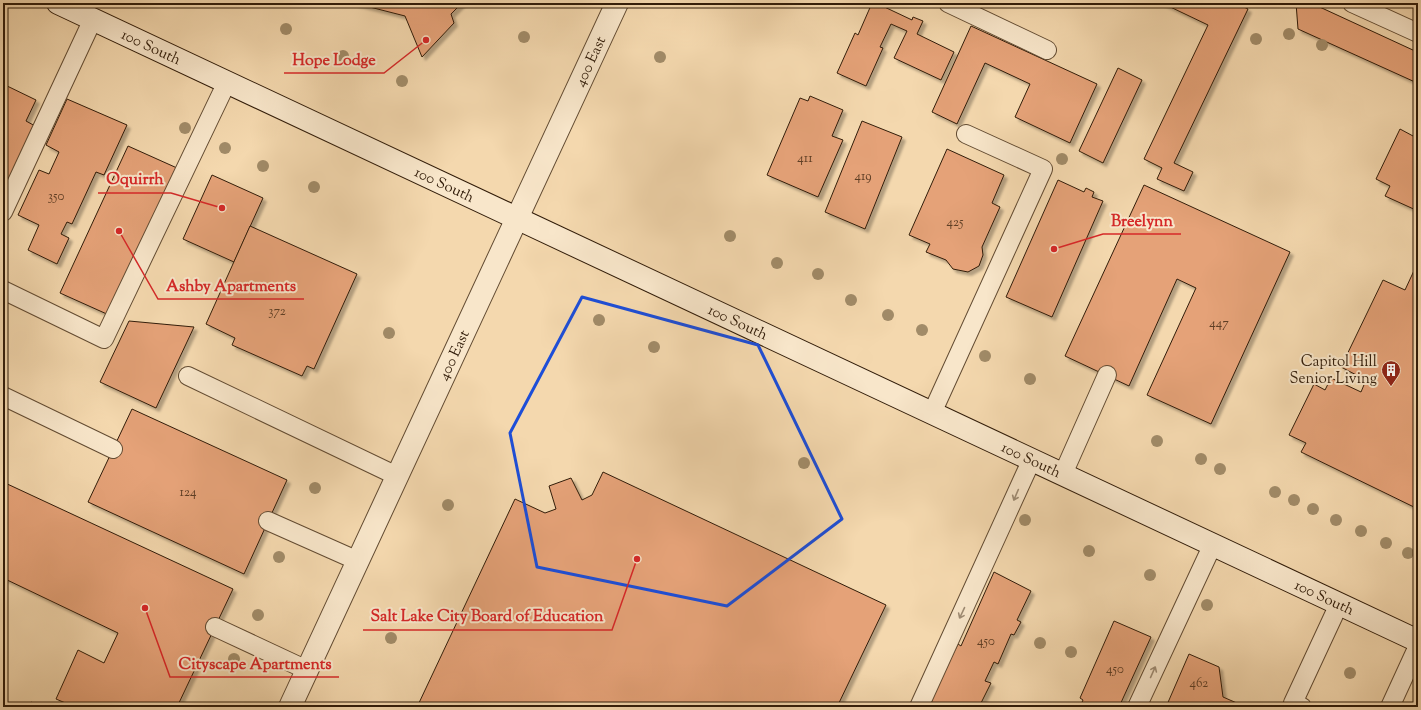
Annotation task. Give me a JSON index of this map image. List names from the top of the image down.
{
  "streets": {
    "street": ["100 South", "400 East"]
  },
  "crossings": [
    ["100 South", "400 East"]
  ],
  "places": {
    "other": [
      "Hope Lodge",
      "Oquirrh",
      "Ashby Apartments",
      "Breelynn",
      "Salt Lake City Board of Education",
      "Cityscape Apartments"
    ],
    "building": ["Capitol Hill Senior Living"]
  },
  "house_numbers": [
    "411",
    "419",
    "350",
    "425",
    "372",
    "447",
    "124",
    "450",
    "450",
    "462"
  ]
}
